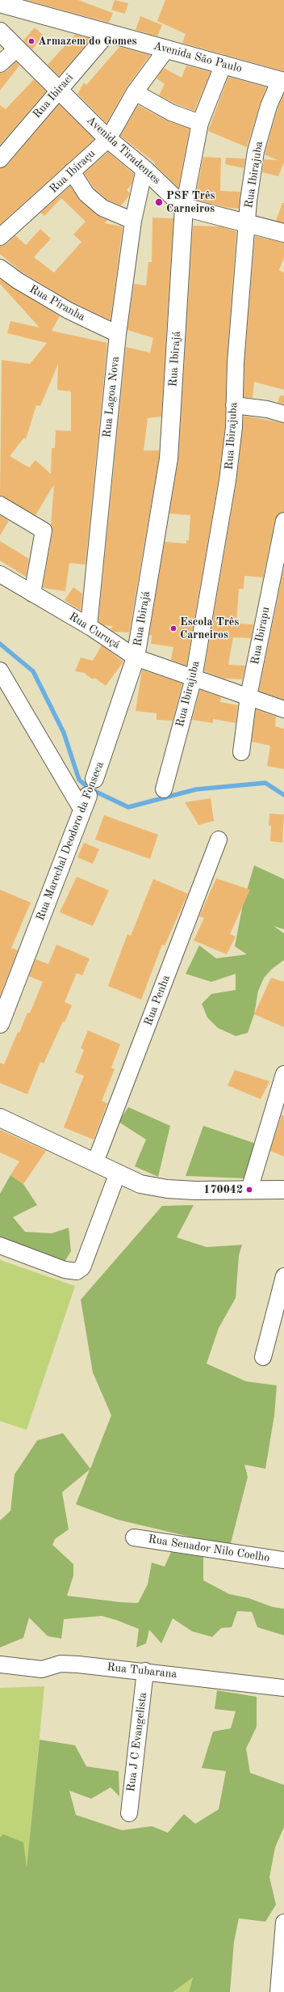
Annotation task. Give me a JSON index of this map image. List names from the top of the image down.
{
  "streets": {
    "street": [
      "Avenida São Paulo",
      "Rua Ibiraci",
      "Avenida Tiradentes",
      "Rua Ibiraçu",
      "Rua Ibirajuba",
      "Rua Piranha",
      "Rua Ibirajá",
      "Rua Lagoa Nova",
      "Rua Curuçá",
      "Rua Ibirapu",
      "Rua Marechal Deodoro da Fonseca",
      "Rua Penha",
      "Rua Senador Nilo Coelho",
      "Rua Tubarana",
      "Rua J C Evangelista"
    ]
  },
  "crossings": [
    ["Avenida São Paulo", "Rua Ibiraci"],
    ["Avenida São Paulo", "Rua Ibiraçu"],
    ["Avenida São Paulo", "Rua Ibirajuba"],
    ["Avenida São Paulo", "Rua Ibirajá"],
    ["Rua Ibiraci", "Avenida Tiradentes"],
    ["Avenida Tiradentes", "Rua Ibiraçu"],
    ["Avenida Tiradentes", "Rua Ibirajá"],
    ["Avenida Tiradentes", "Rua Lagoa Nova"],
    ["Rua Ibirajuba", "Rua Curuçá"],
    ["Rua Piranha", "Rua Lagoa Nova"],
    ["Rua Ibirajá", "Rua Curuçá"],
    ["Rua Ibirajá", "Rua Marechal Deodoro da Fonseca"],
    ["Rua Lagoa Nova", "Rua Curuçá"],
    ["Rua Curuçá", "Rua Ibirapu"],
    ["Rua Curuçá", "Rua Marechal Deodoro da Fonseca"],
    ["Rua Tubarana", "Rua J C Evangelista"]
  ],
  "places": [
    "Armazem do Gomes",
    "PSF Três Carneiros",
    "Escola Três Carneiros",
    "170042"
  ]
}
